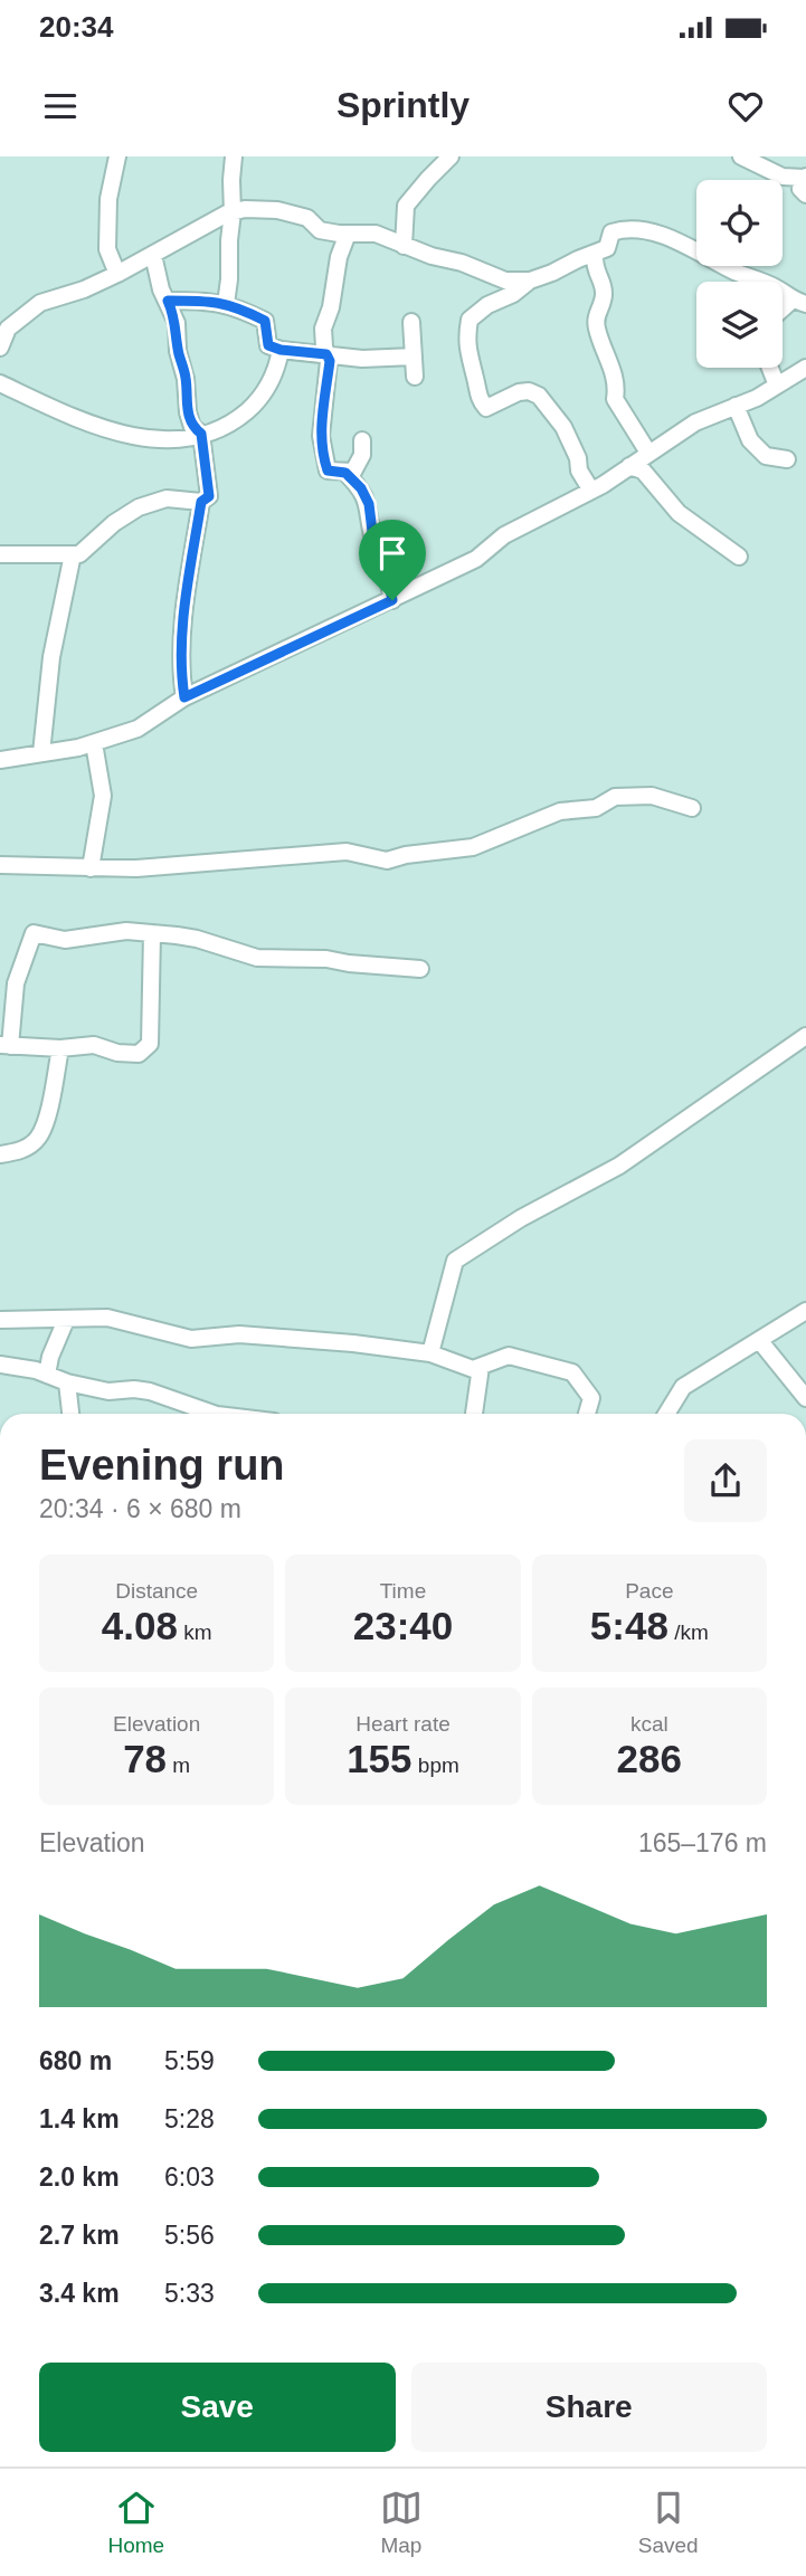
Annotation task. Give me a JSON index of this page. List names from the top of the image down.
{
  "page": {
    "status": "20:34",
    "header": "Sprintly",
    "heading": ["Evening run", "20:34 · 6 × 680 m"],
    "stats": [
      ["Distance", "4.08 km"],
      ["Time", "23:40"],
      ["Pace", "5:48 /km"],
      ["Elevation", "78 m"],
      ["Heart rate", "155 bpm"],
      ["kcal", "286"]
    ],
    "chart": ["Elevation", "165–176 m"],
    "list": [
      {
        "name": "680 m",
        "note": "5:59"
      },
      {
        "name": "1.4 km",
        "note": "5:28"
      },
      {
        "name": "2.0 km",
        "note": "6:03"
      },
      {
        "name": "2.7 km",
        "note": "5:56"
      },
      {
        "name": "3.4 km",
        "note": "5:33"
      }
    ],
    "buttons": ["Save", "Share"],
    "tabs": ["Home", "Map", "Saved"]
  }
}
